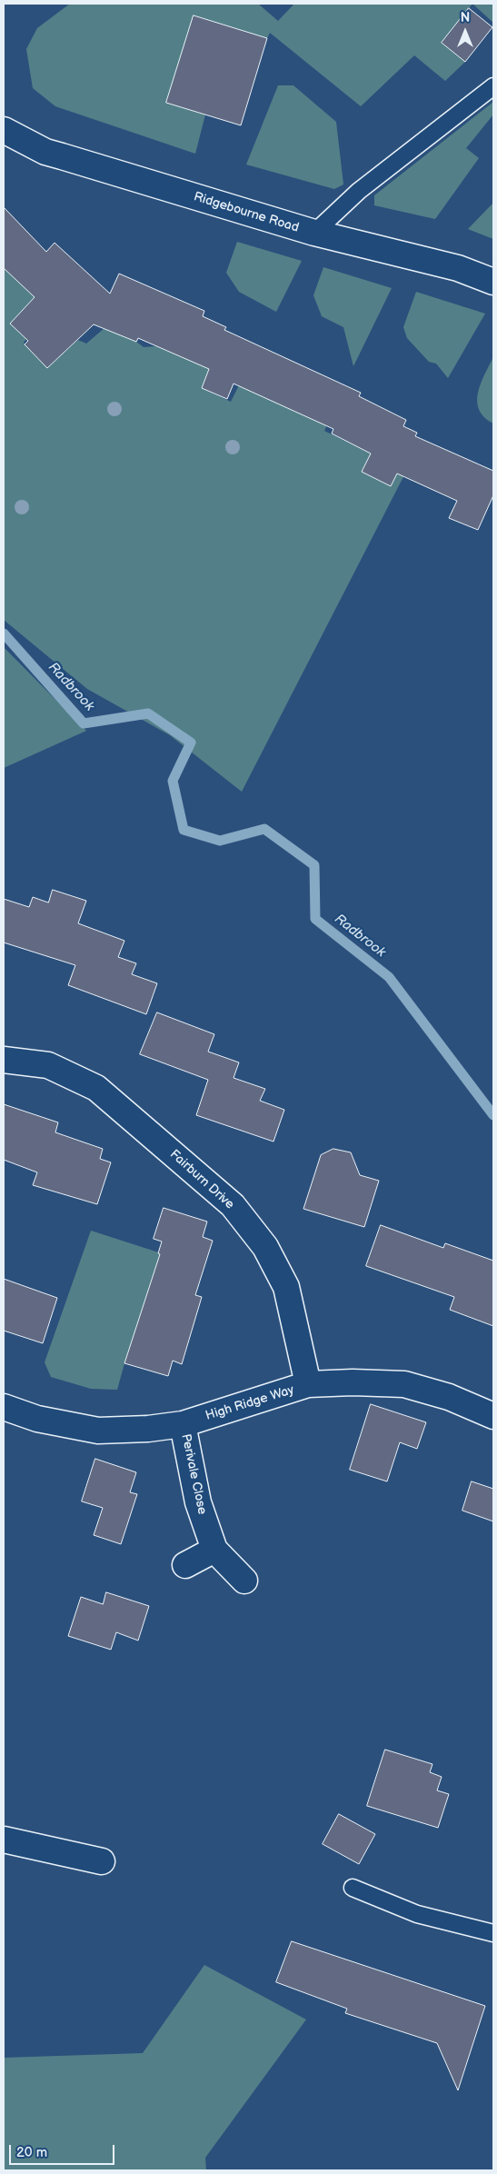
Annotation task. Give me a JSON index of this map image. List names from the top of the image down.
{
  "streets": {
    "street": [
      "Ridgebourne Road",
      "Fairburn Drive",
      "High Ridge Way",
      "Perivale Close"
    ]
  },
  "crossings": [
    ["Fairburn Drive", "High Ridge Way"],
    ["High Ridge Way", "Perivale Close"]
  ],
  "water": ["Radbrook"],
  "scale_bar": "20 m",
  "north": "top"
}
